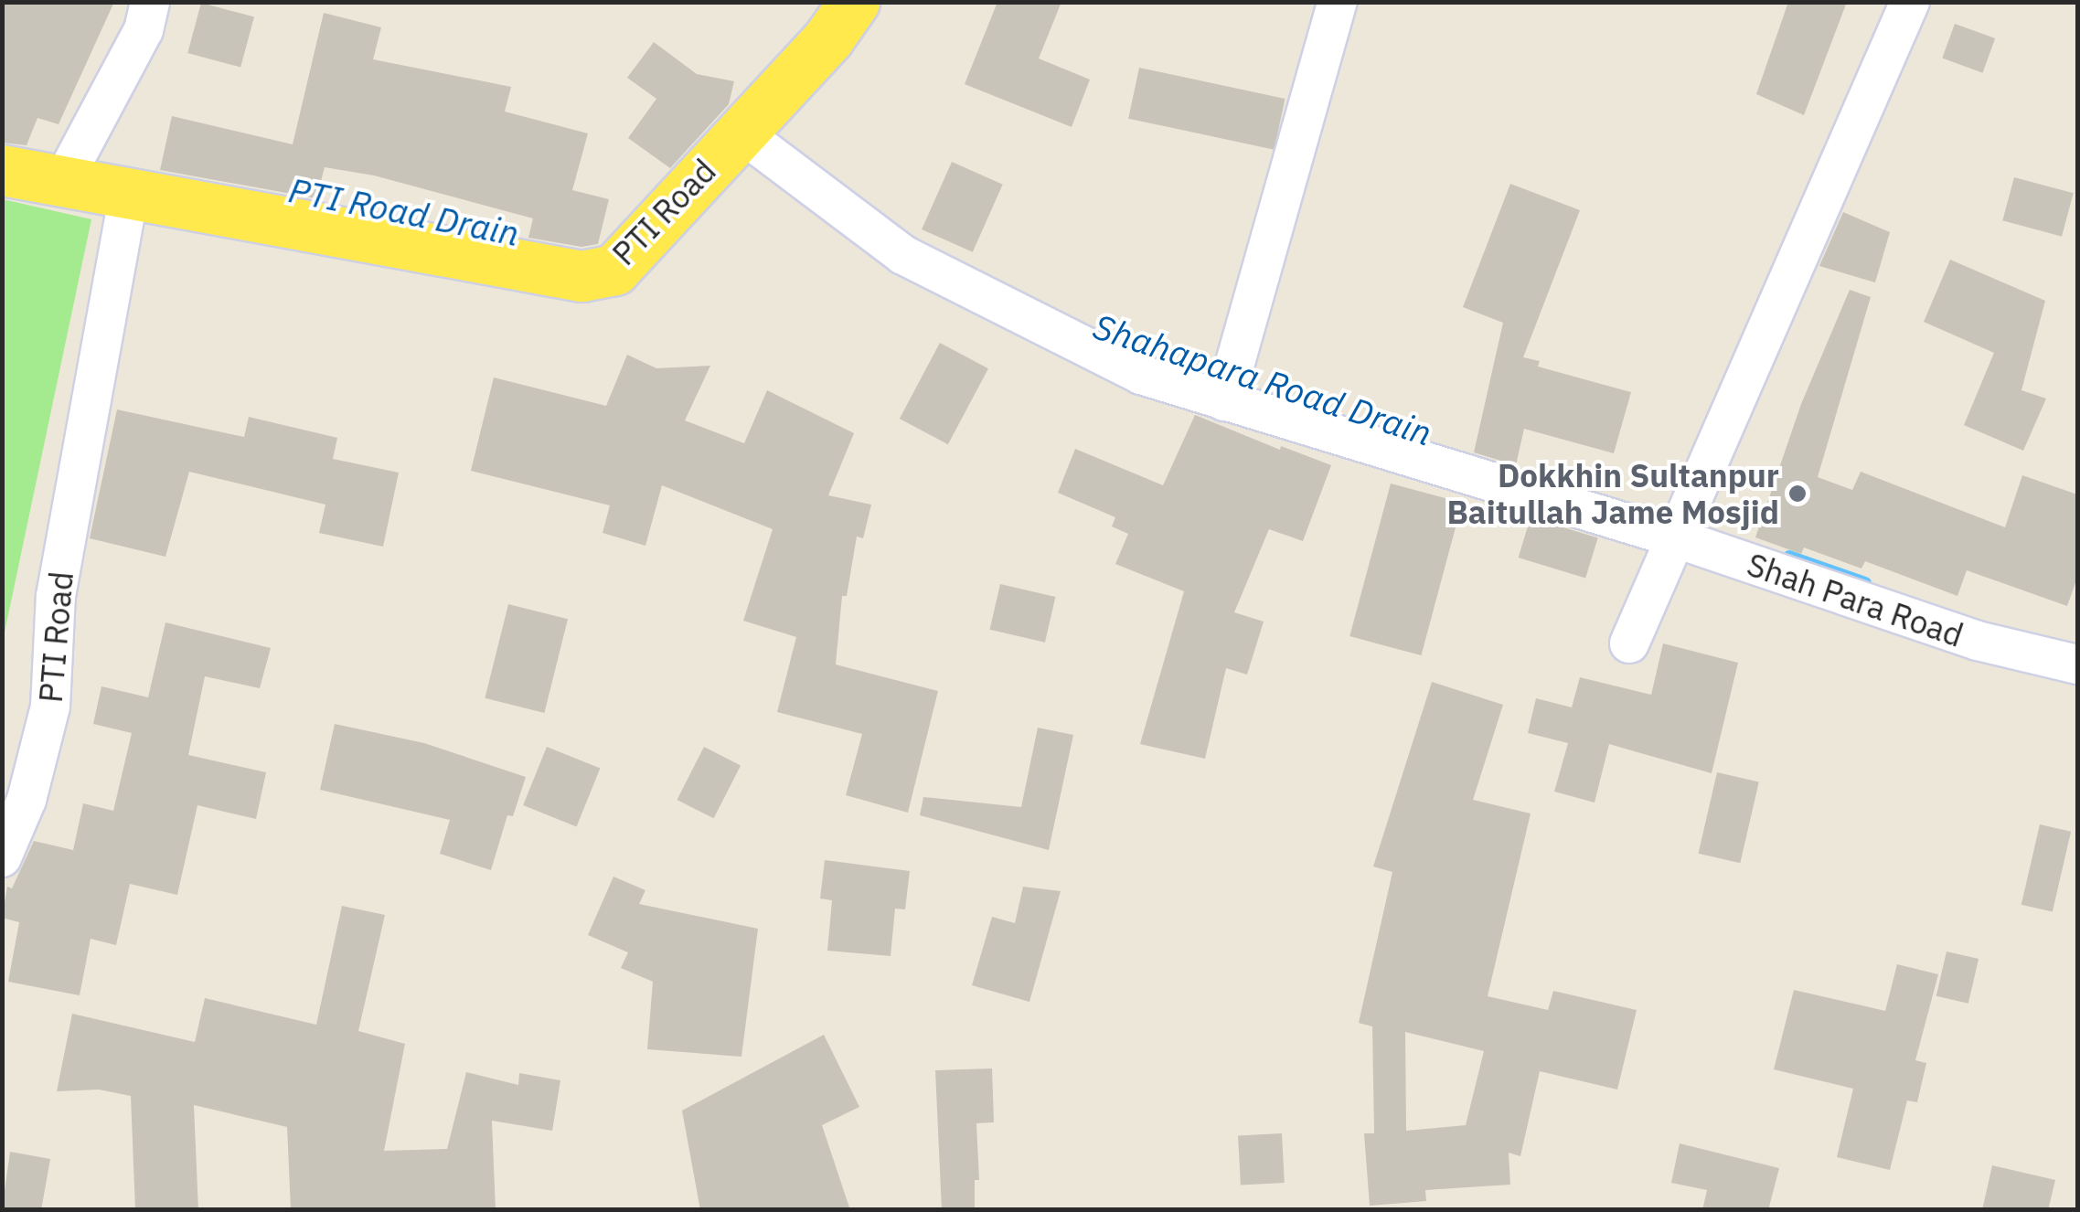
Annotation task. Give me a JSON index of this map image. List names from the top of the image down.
{
  "streets": {
    "main road": ["PTI Road"],
    "street": ["Shah Para Road"]
  },
  "crossings": [
    ["PTI Road", "Shah Para Road"]
  ],
  "water": ["PTI Road Drain", "Shahapara Road Drain"],
  "places": ["Dokkhin Sultanpur Baitullah Jame Mosjid"]
}
